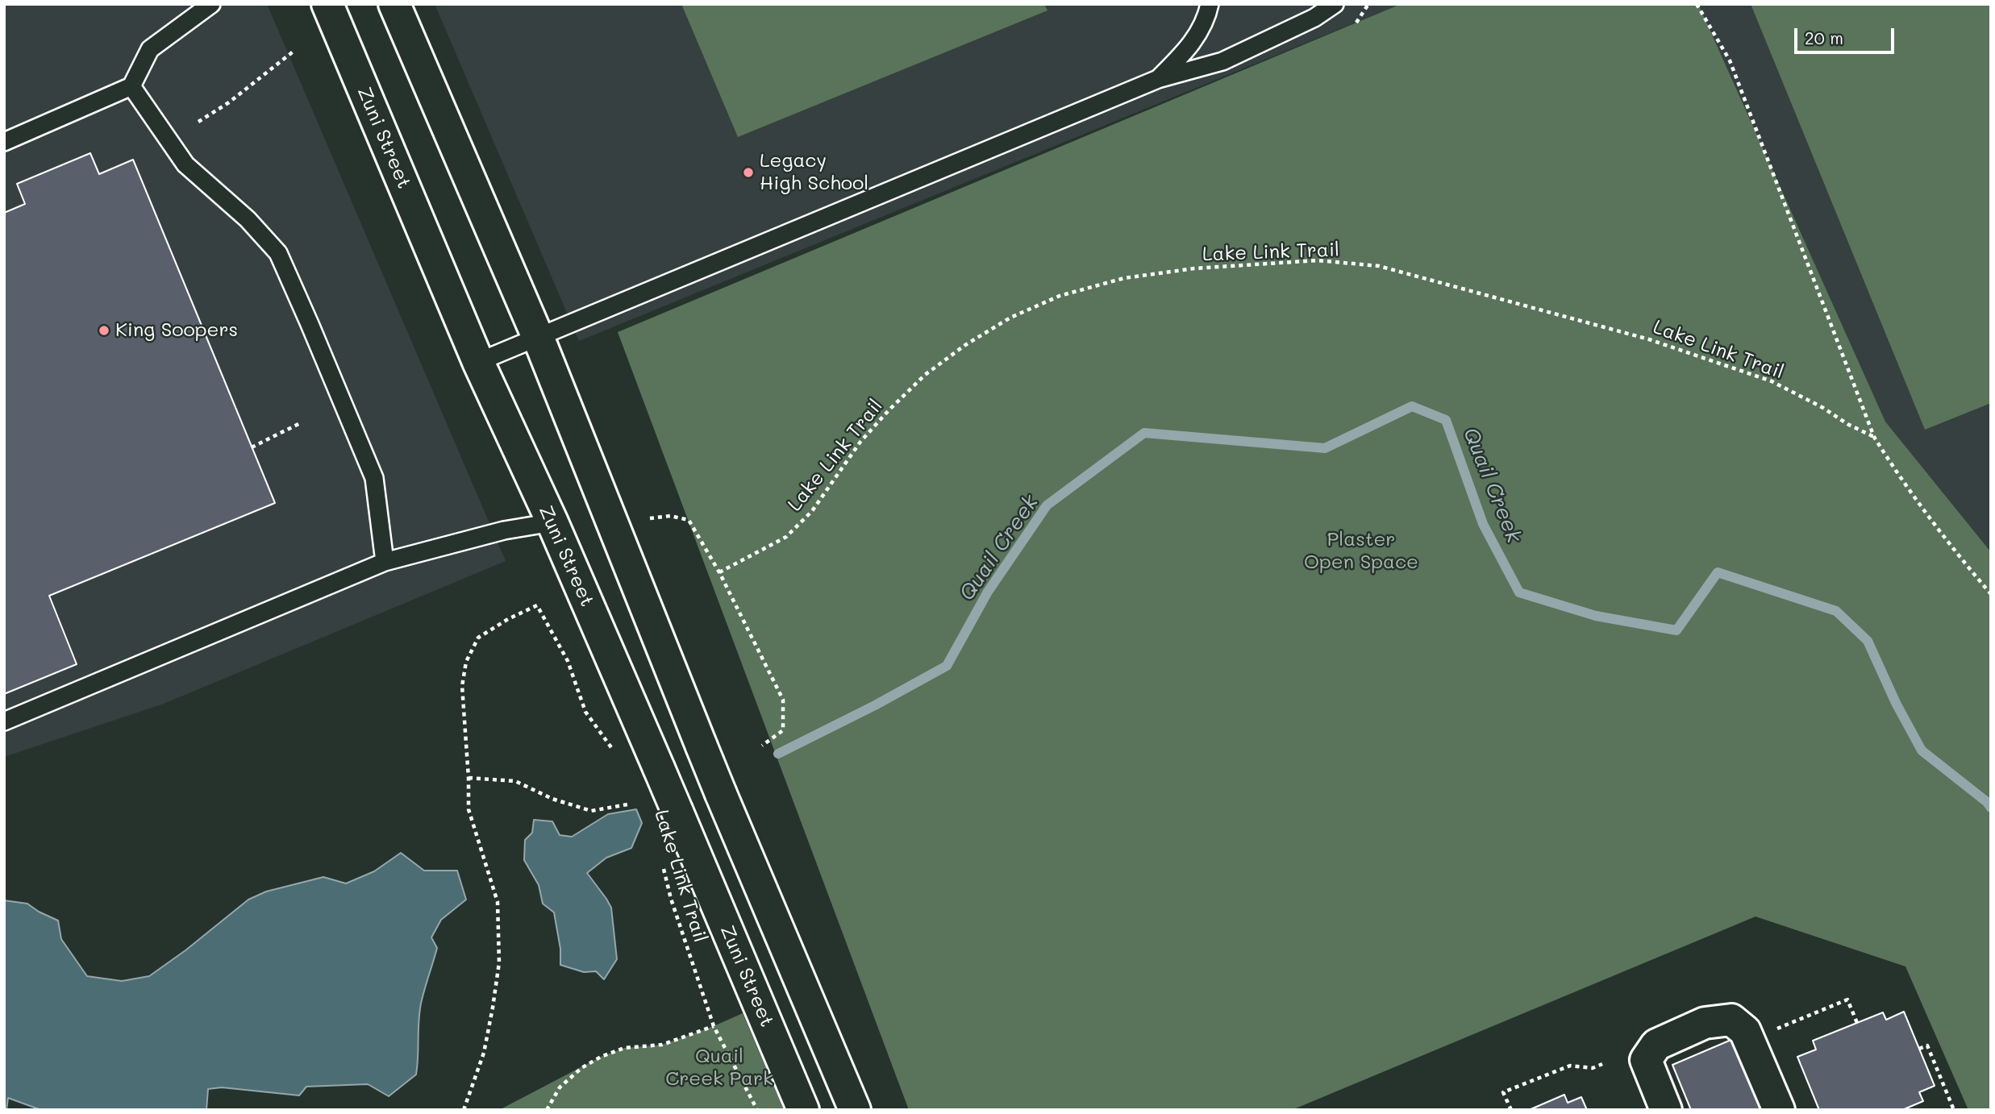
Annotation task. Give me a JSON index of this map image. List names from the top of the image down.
{
  "streets": {
    "main road": ["Zuni Street"],
    "path": ["Lake Link Trail"]
  },
  "water": ["Quail Creek"],
  "parks": ["Plaster Open Space", "Quail Creek Park"],
  "places": ["Legacy High School", "King Soopers"],
  "scale_bar": "20 m"
}
